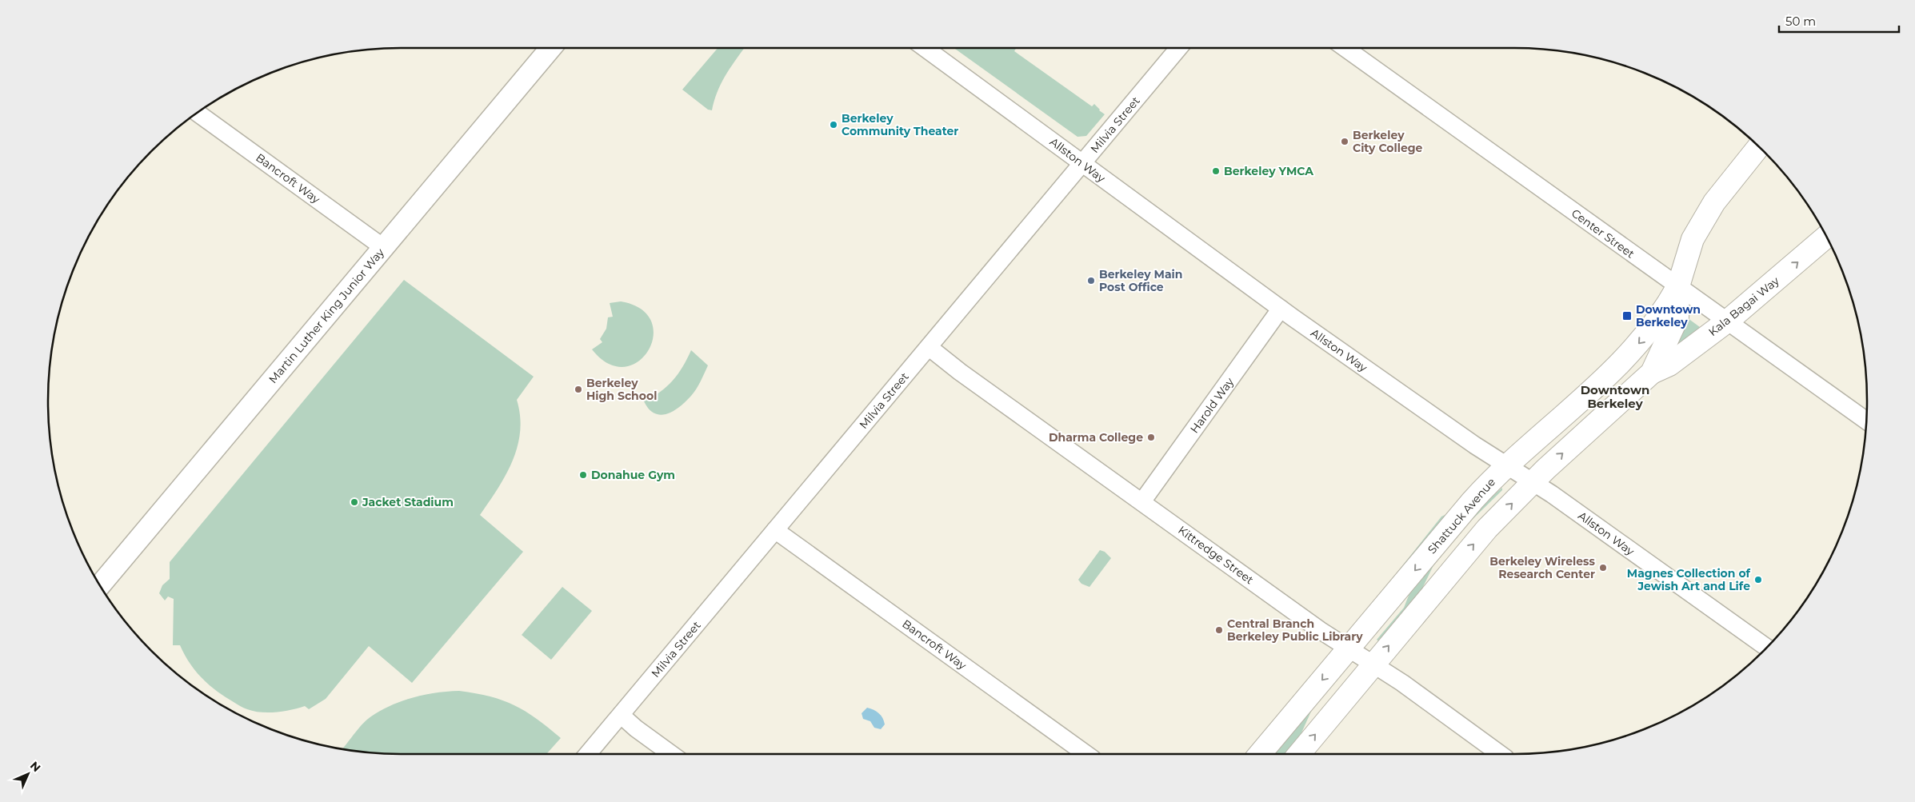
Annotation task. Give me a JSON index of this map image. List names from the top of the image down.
{
  "streets": {
    "main road": ["Kala Bagai Way", "Shattuck Avenue"],
    "street": [
      "Milvia Street",
      "Allston Way",
      "Bancroft Way",
      "Center Street",
      "Martin Luther King Junior Way",
      "Harold Way",
      "Kittredge Street"
    ]
  },
  "crossings": [
    ["Milvia Street", "Allston Way"],
    ["Milvia Street", "Bancroft Way"],
    ["Milvia Street", "Kittredge Street"],
    ["Allston Way", "Harold Way"],
    ["Allston Way", "Shattuck Avenue"],
    ["Bancroft Way", "Martin Luther King Junior Way"],
    ["Center Street", "Kala Bagai Way"],
    ["Center Street", "Shattuck Avenue"],
    ["Kala Bagai Way", "Shattuck Avenue"],
    ["Harold Way", "Kittredge Street"],
    ["Shattuck Avenue", "Kittredge Street"]
  ],
  "one_way": ["Kala Bagai Way"],
  "districts": ["Downtown Berkeley"],
  "places": {
    "other": [
      "Berkeley Community Theater",
      "Berkeley City College",
      "Berkeley YMCA",
      "Berkeley Main Post Office",
      "Berkeley High School",
      "Dharma College",
      "Donahue Gym",
      "Jacket Stadium",
      "Berkeley Wireless Research Center",
      "Magnes Collection of Jewish Art and Life",
      "Central Branch Berkeley Public Library"
    ],
    "transit": ["Downtown Berkeley"]
  },
  "scale_bar": "50 m",
  "north": "top right"
}
